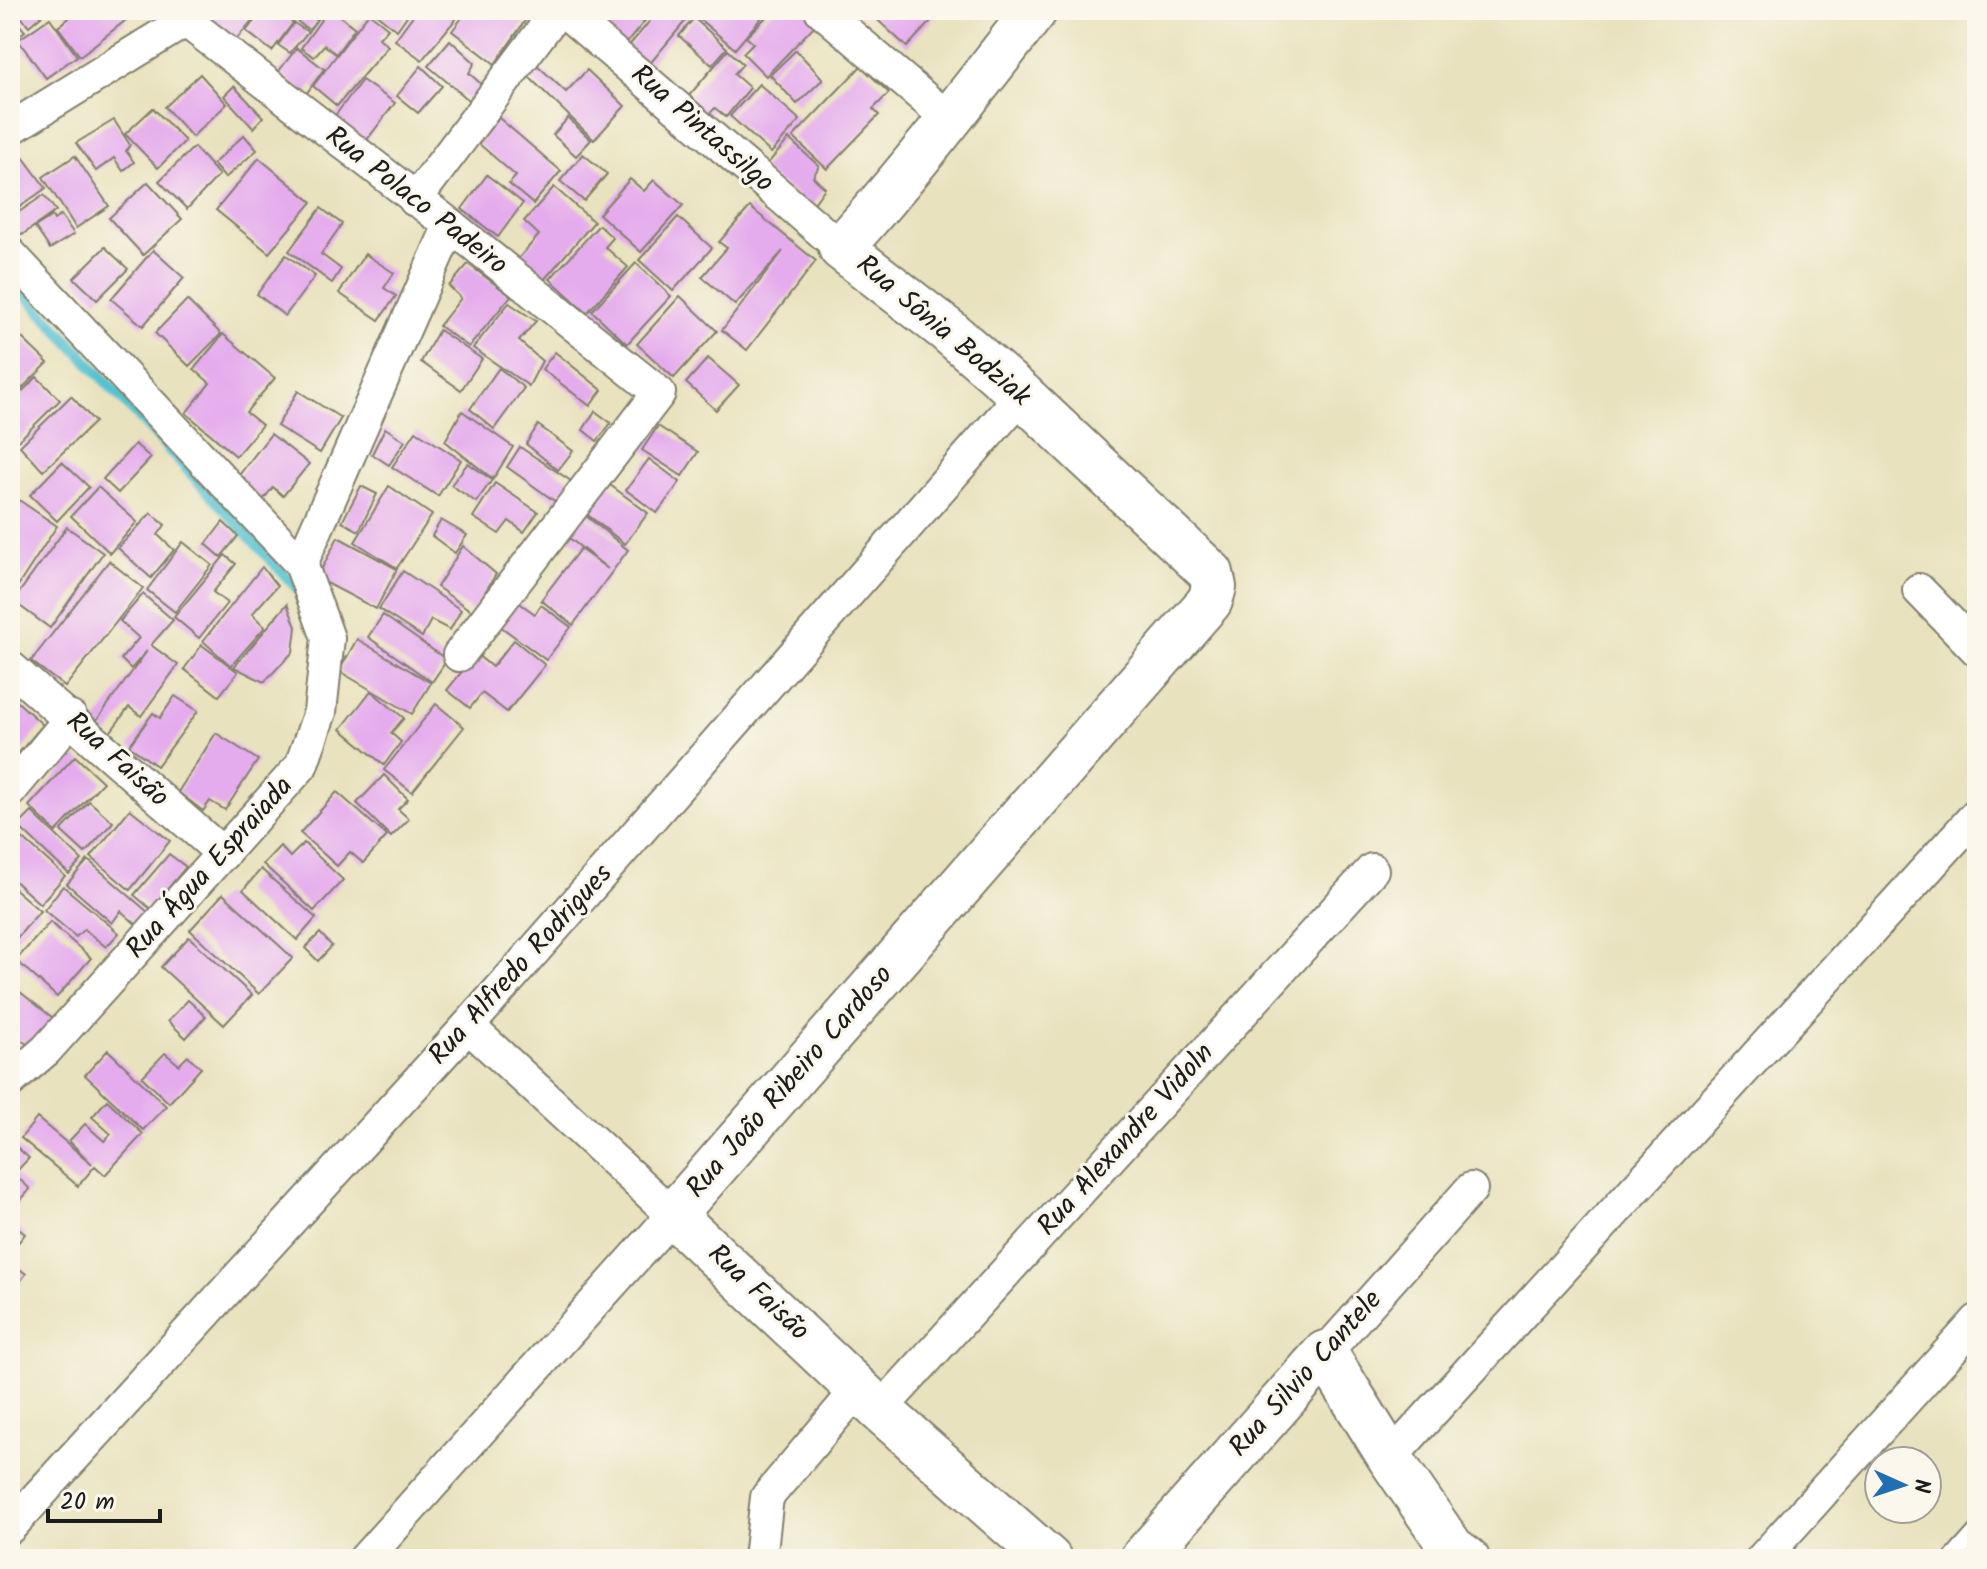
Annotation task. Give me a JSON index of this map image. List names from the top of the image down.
{
  "streets": {
    "street": [
      "Rua Pintassilgo",
      "Rua Polaco Padeiro",
      "Rua Sônia Bodziak",
      "Rua Faisão",
      "Rua Água Espraiada",
      "Rua Alfredo Rodrigues",
      "Rua João Ribeiro Cardoso",
      "Rua Alexandre Vidoln",
      "Rua Silvio Cantele"
    ]
  },
  "crossings": [
    ["Rua Pintassilgo", "Rua Sônia Bodziak"],
    ["Rua Sônia Bodziak", "Rua Alfredo Rodrigues"],
    ["Rua Sônia Bodziak", "Rua João Ribeiro Cardoso"],
    ["Rua Faisão", "Rua Água Espraiada"],
    ["Rua Faisão", "Rua Alfredo Rodrigues"],
    ["Rua Faisão", "Rua João Ribeiro Cardoso"],
    ["Rua Faisão", "Rua Alexandre Vidoln"]
  ],
  "scale_bar": "20 m",
  "north": "right"
}
